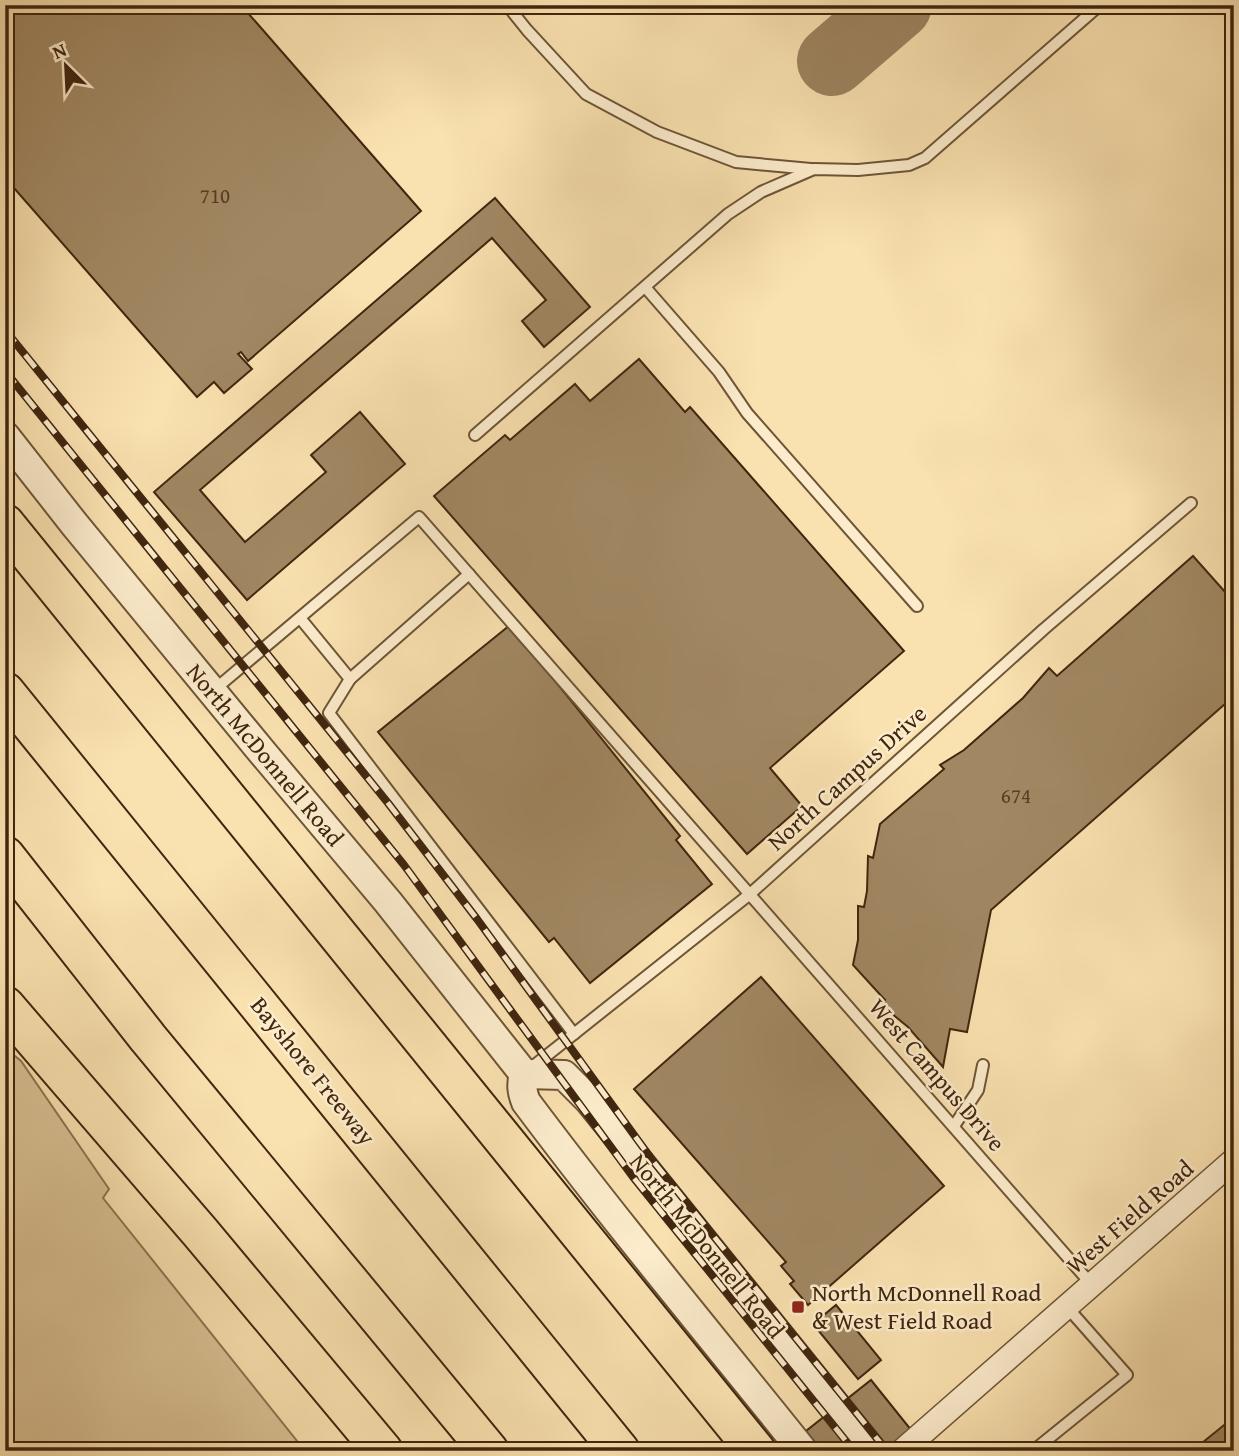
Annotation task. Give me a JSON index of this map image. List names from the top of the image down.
{
  "streets": {
    "highway": ["Bayshore Freeway"],
    "street": ["North McDonnell Road", "West Field Road"],
    "lane": ["North Campus Drive", "West Campus Drive"]
  },
  "crossings": [
    ["North McDonnell Road", "North Campus Drive"],
    ["North Campus Drive", "West Campus Drive"],
    ["West Campus Drive", "West Field Road"]
  ],
  "places": {
    "transit": ["North McDonnell Road & West Field Road"]
  },
  "house_numbers": ["710", "674"],
  "north": "top left"
}
